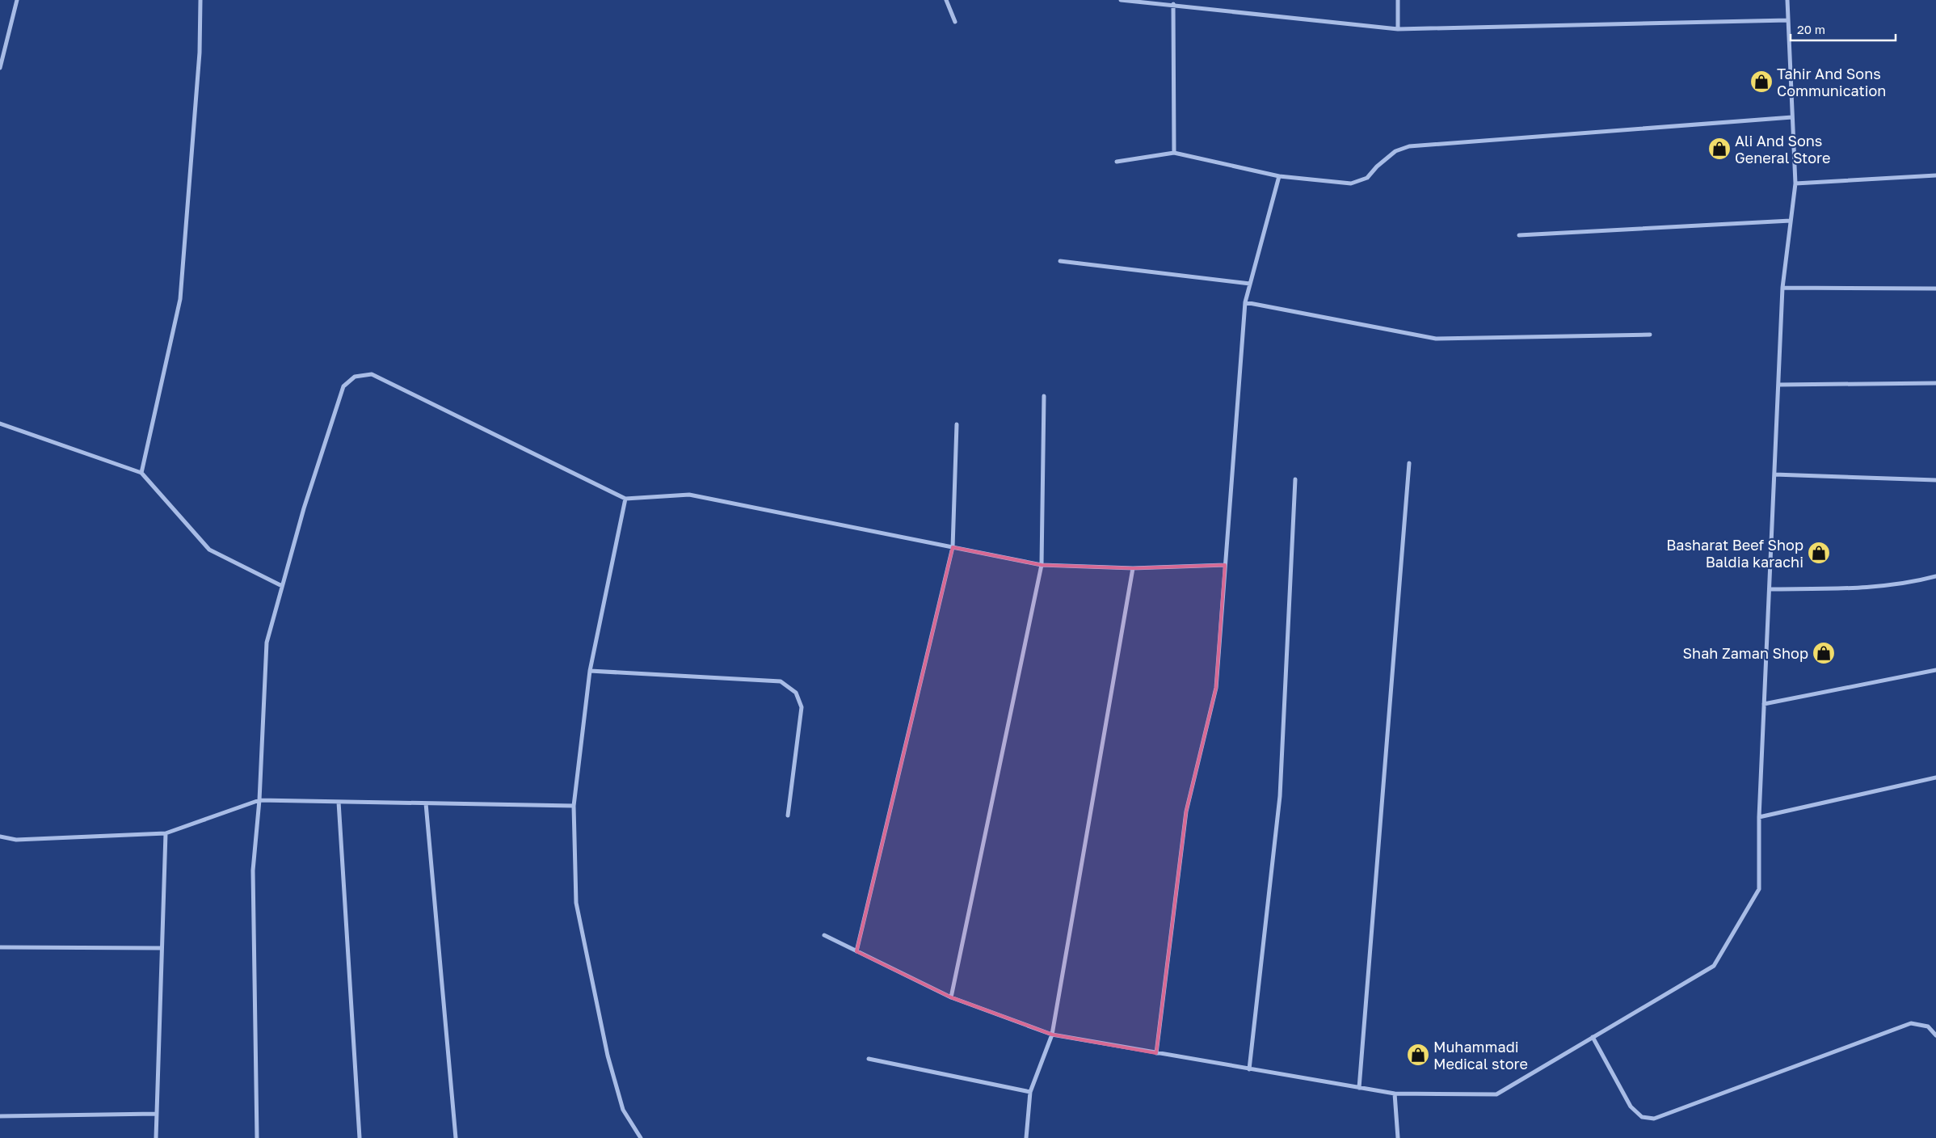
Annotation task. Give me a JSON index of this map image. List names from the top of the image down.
{
  "places": {
    "shop": [
      "Tahir And Sons Communication",
      "Ali And Sons General Store",
      "Basharat Beef Shop Baldia karachi",
      "Shah Zaman Shop",
      "Muhammadi Medical store"
    ]
  },
  "scale_bar": "20 m"
}
